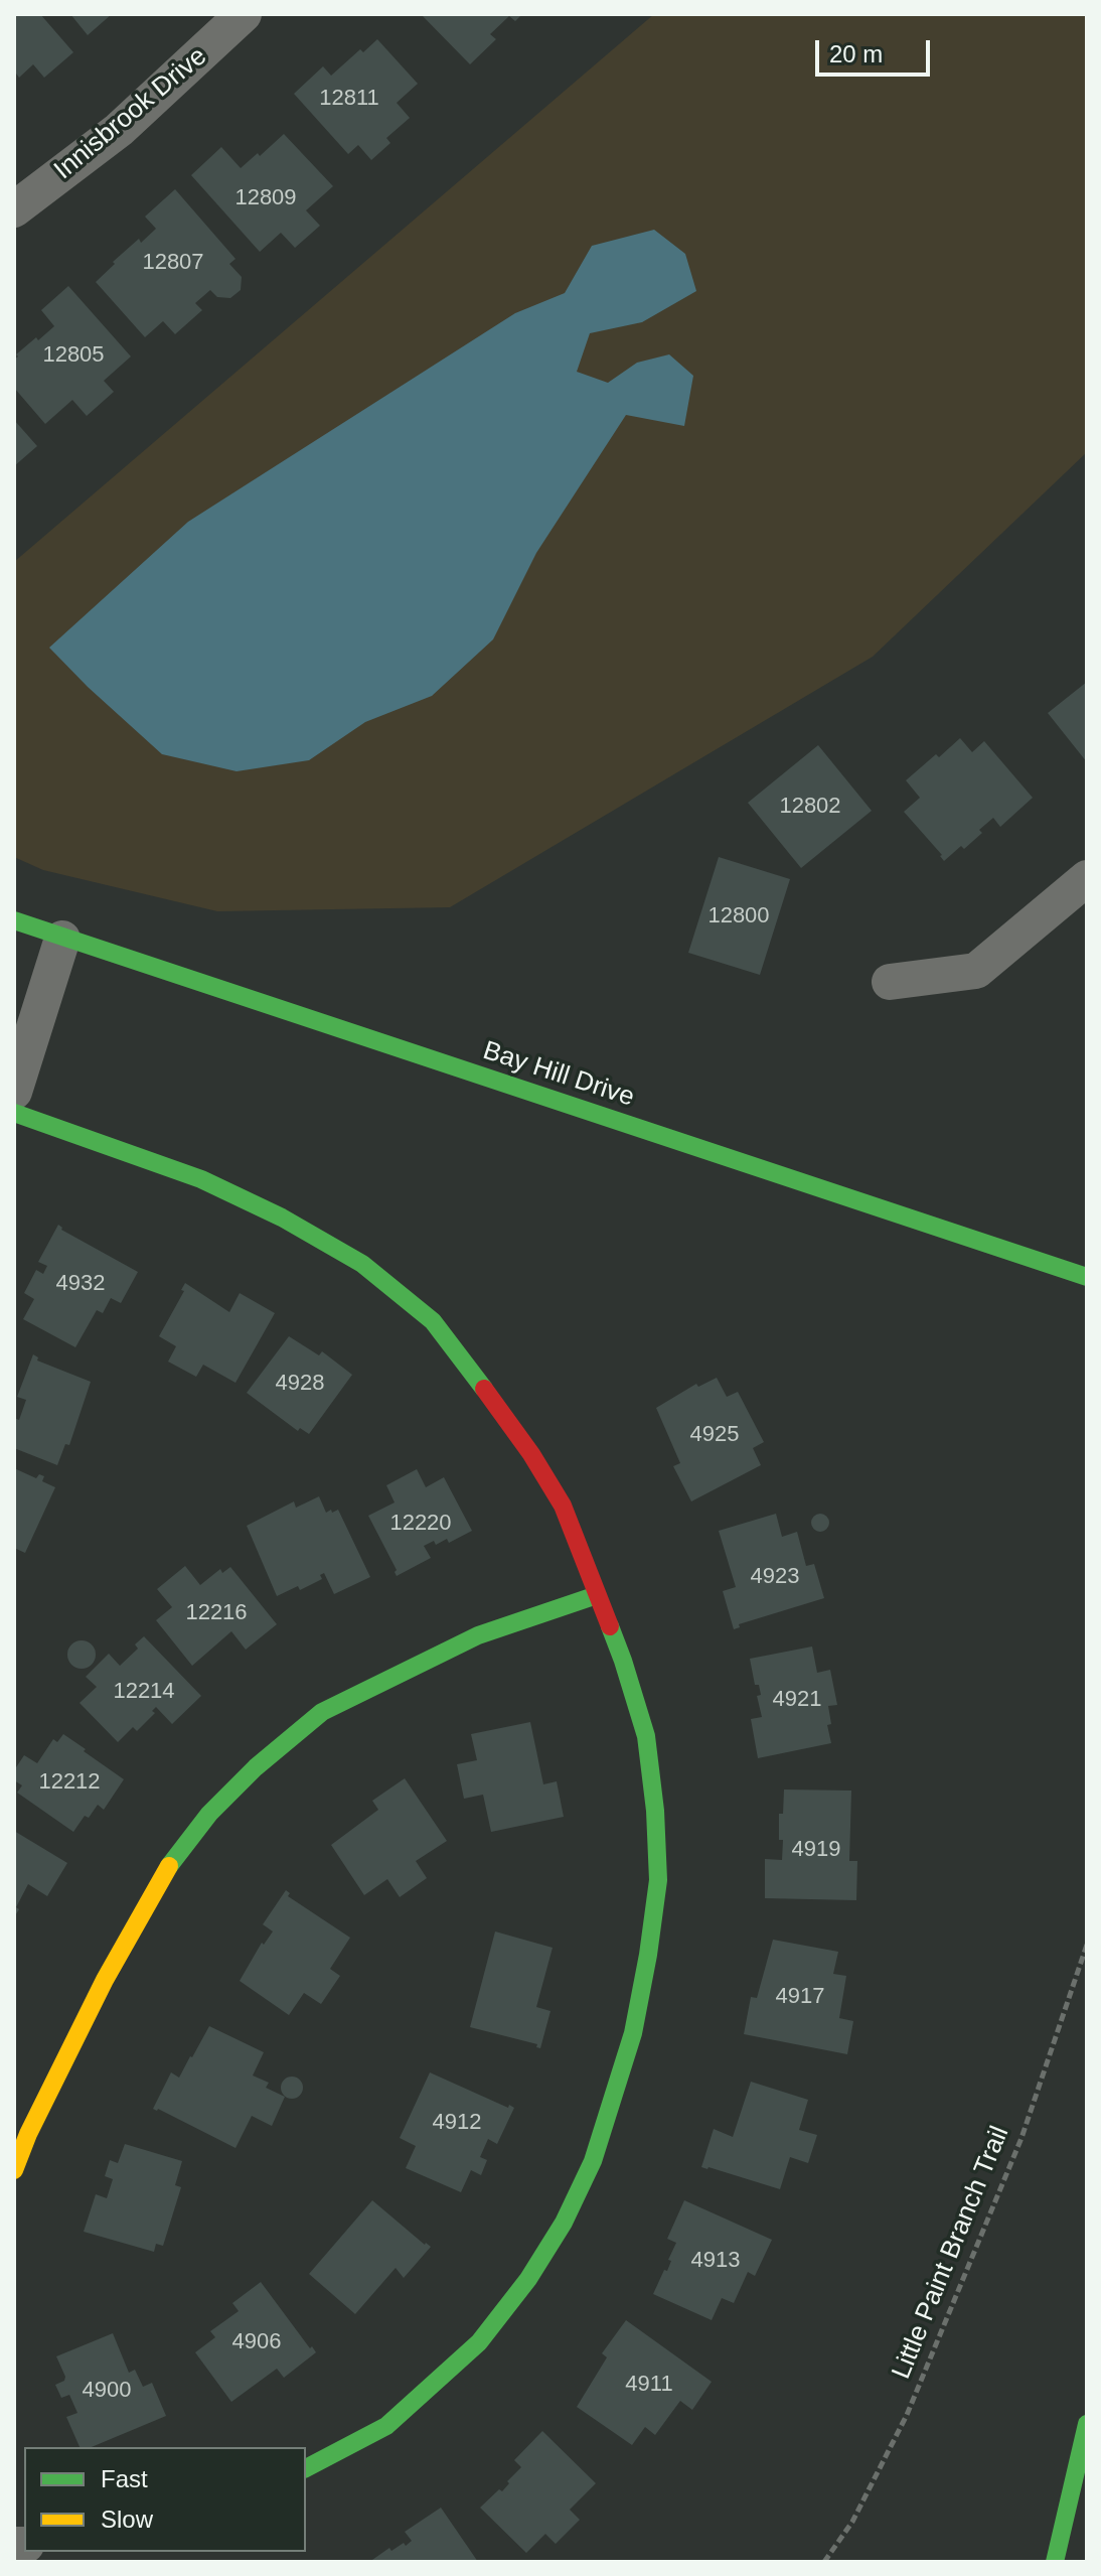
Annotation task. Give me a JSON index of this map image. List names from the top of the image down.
{
  "streets": {
    "street": ["Innisbrook Drive", "Bay Hill Drive"],
    "path": ["Little Paint Branch Trail"]
  },
  "house_numbers": [
    "12811",
    "12809",
    "12807",
    "12805",
    "12802",
    "12800",
    "4932",
    "4928",
    "4925",
    "12220",
    "4923",
    "12216",
    "12214",
    "4921",
    "12212",
    "4919",
    "4917",
    "4912",
    "4913",
    "4906",
    "4911",
    "4900"
  ],
  "legend": ["Fast", "Slow"],
  "scale_bar": "20 m"
}
